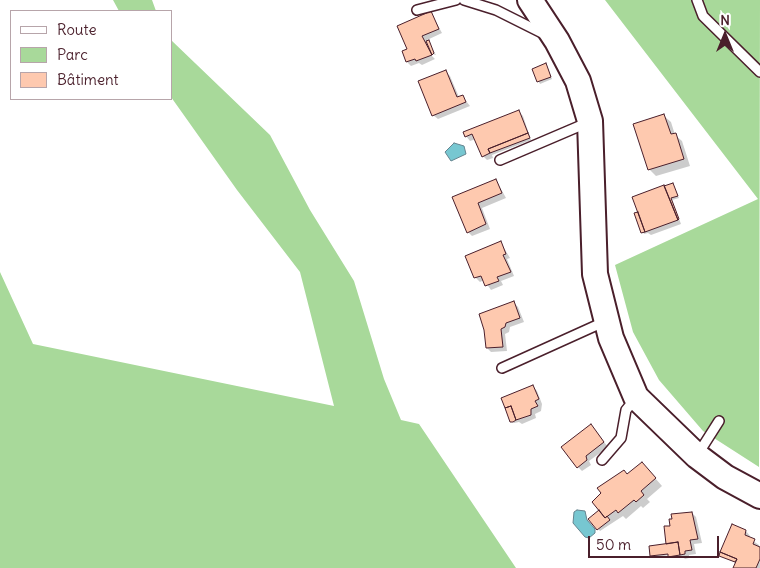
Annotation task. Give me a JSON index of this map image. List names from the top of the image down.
{
  "legend": ["Route", "Parc", "Bâtiment"],
  "scale_bar": "50 m",
  "north": "top"
}
